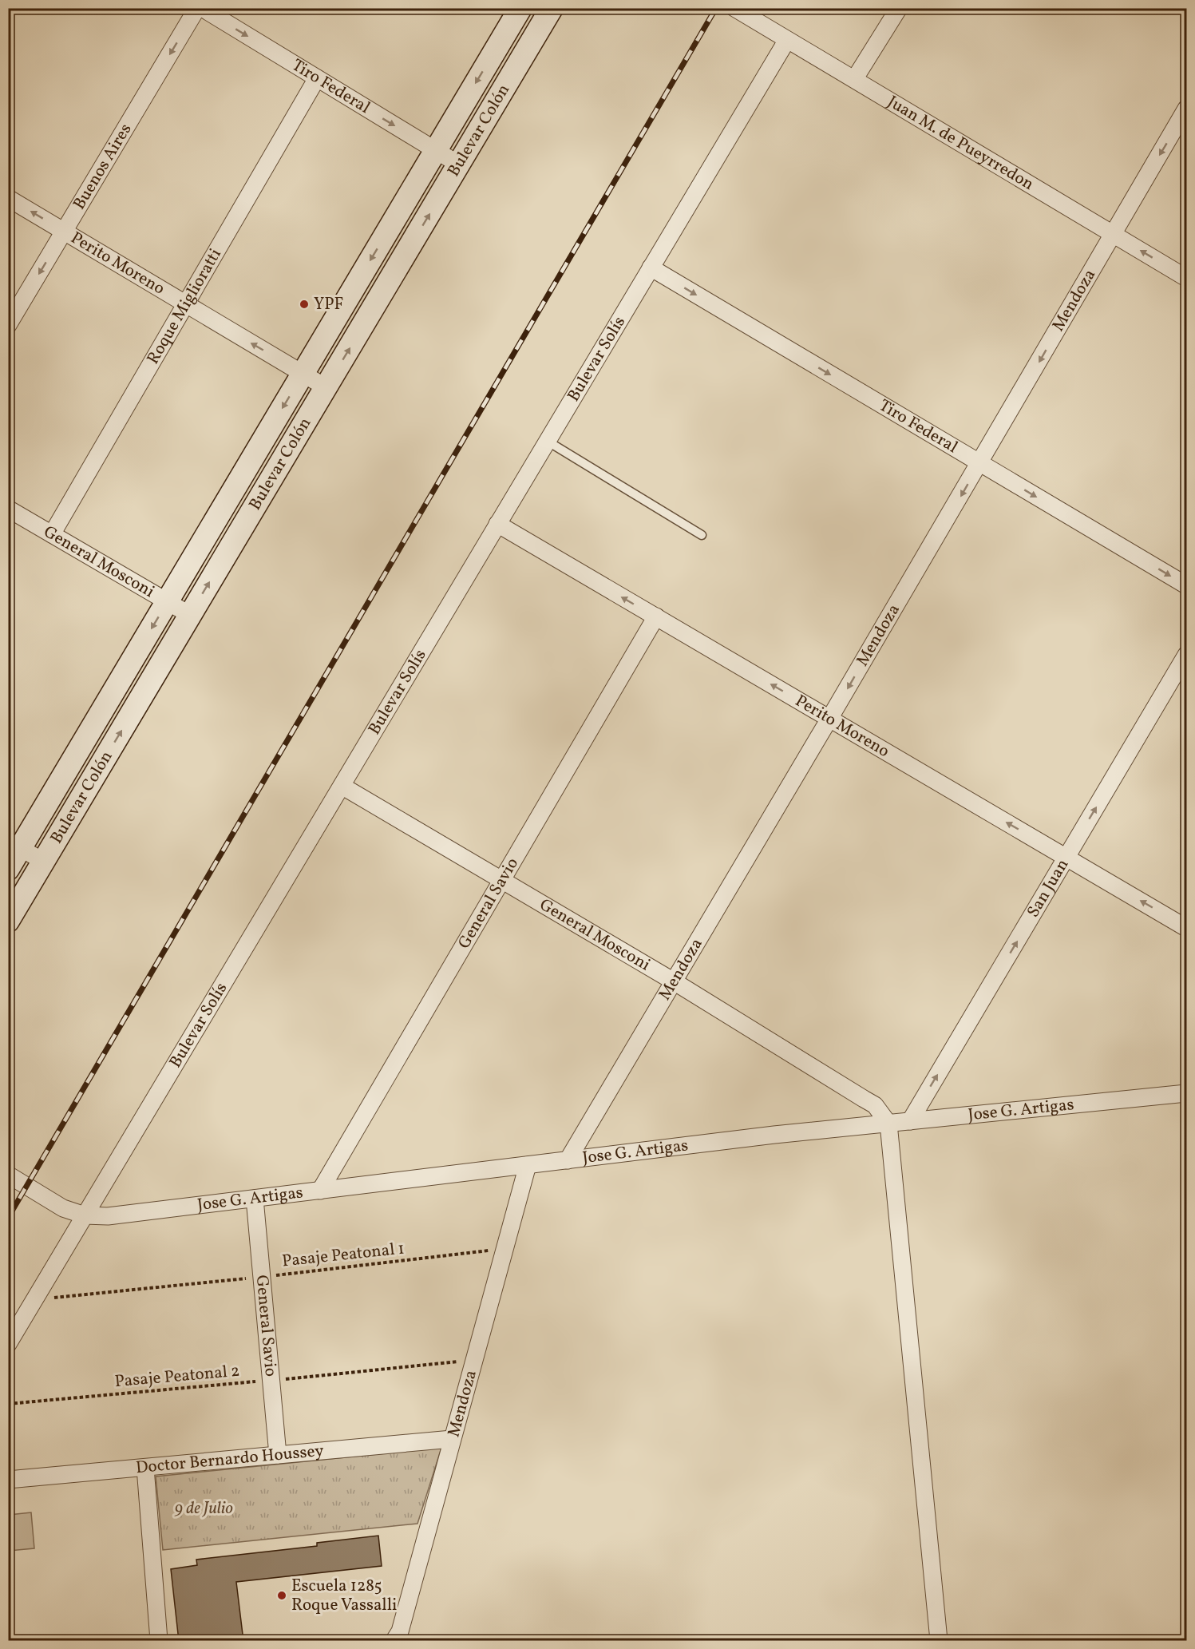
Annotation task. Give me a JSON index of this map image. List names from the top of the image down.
{
  "streets": {
    "main road": ["Bulevar Colón"],
    "street": [
      "Tiro Federal",
      "Juan M. de Pueyrredon",
      "Buenos Aires",
      "Perito Moreno",
      "Mendoza",
      "Roque Miglioratti",
      "Bulevar Solís",
      "General Mosconi",
      "San Juan",
      "General Savio",
      "Jose G. Artigas",
      "Doctor Bernardo Houssey"
    ],
    "path": ["Pasaje Peatonal 1", "Pasaje Peatonal 2"]
  },
  "crossings": [
    ["Tiro Federal", "Bulevar Colón"],
    ["Tiro Federal", "Mendoza"],
    ["Tiro Federal", "Roque Miglioratti"],
    ["Tiro Federal", "Bulevar Solís"],
    ["Bulevar Colón", "Perito Moreno"],
    ["Bulevar Colón", "General Mosconi"],
    ["Juan M. de Pueyrredon", "Mendoza"],
    ["Juan M. de Pueyrredon", "Bulevar Solís"],
    ["Buenos Aires", "Perito Moreno"],
    ["Perito Moreno", "Mendoza"],
    ["Perito Moreno", "Roque Miglioratti"],
    ["Perito Moreno", "Bulevar Solís"],
    ["Perito Moreno", "San Juan"],
    ["Perito Moreno", "General Savio"],
    ["Mendoza", "General Mosconi"],
    ["Mendoza", "Jose G. Artigas"],
    ["Mendoza", "Doctor Bernardo Houssey"],
    ["Roque Miglioratti", "General Mosconi"],
    ["Bulevar Solís", "General Mosconi"],
    ["Bulevar Solís", "Jose G. Artigas"],
    ["General Mosconi", "General Savio"],
    ["General Mosconi", "Jose G. Artigas"],
    ["San Juan", "Jose G. Artigas"],
    ["General Savio", "Jose G. Artigas"],
    ["General Savio", "Pasaje Peatonal 1"],
    ["General Savio", "Pasaje Peatonal 2"],
    ["General Savio", "Doctor Bernardo Houssey"]
  ],
  "one_way": [
    "Tiro Federal",
    "Buenos Aires",
    "Perito Moreno",
    "Mendoza",
    "San Juan"
  ],
  "parks": ["9 de Julio"],
  "places": ["YPF", "Escuela 1285 Roque Vassalli"]
}
